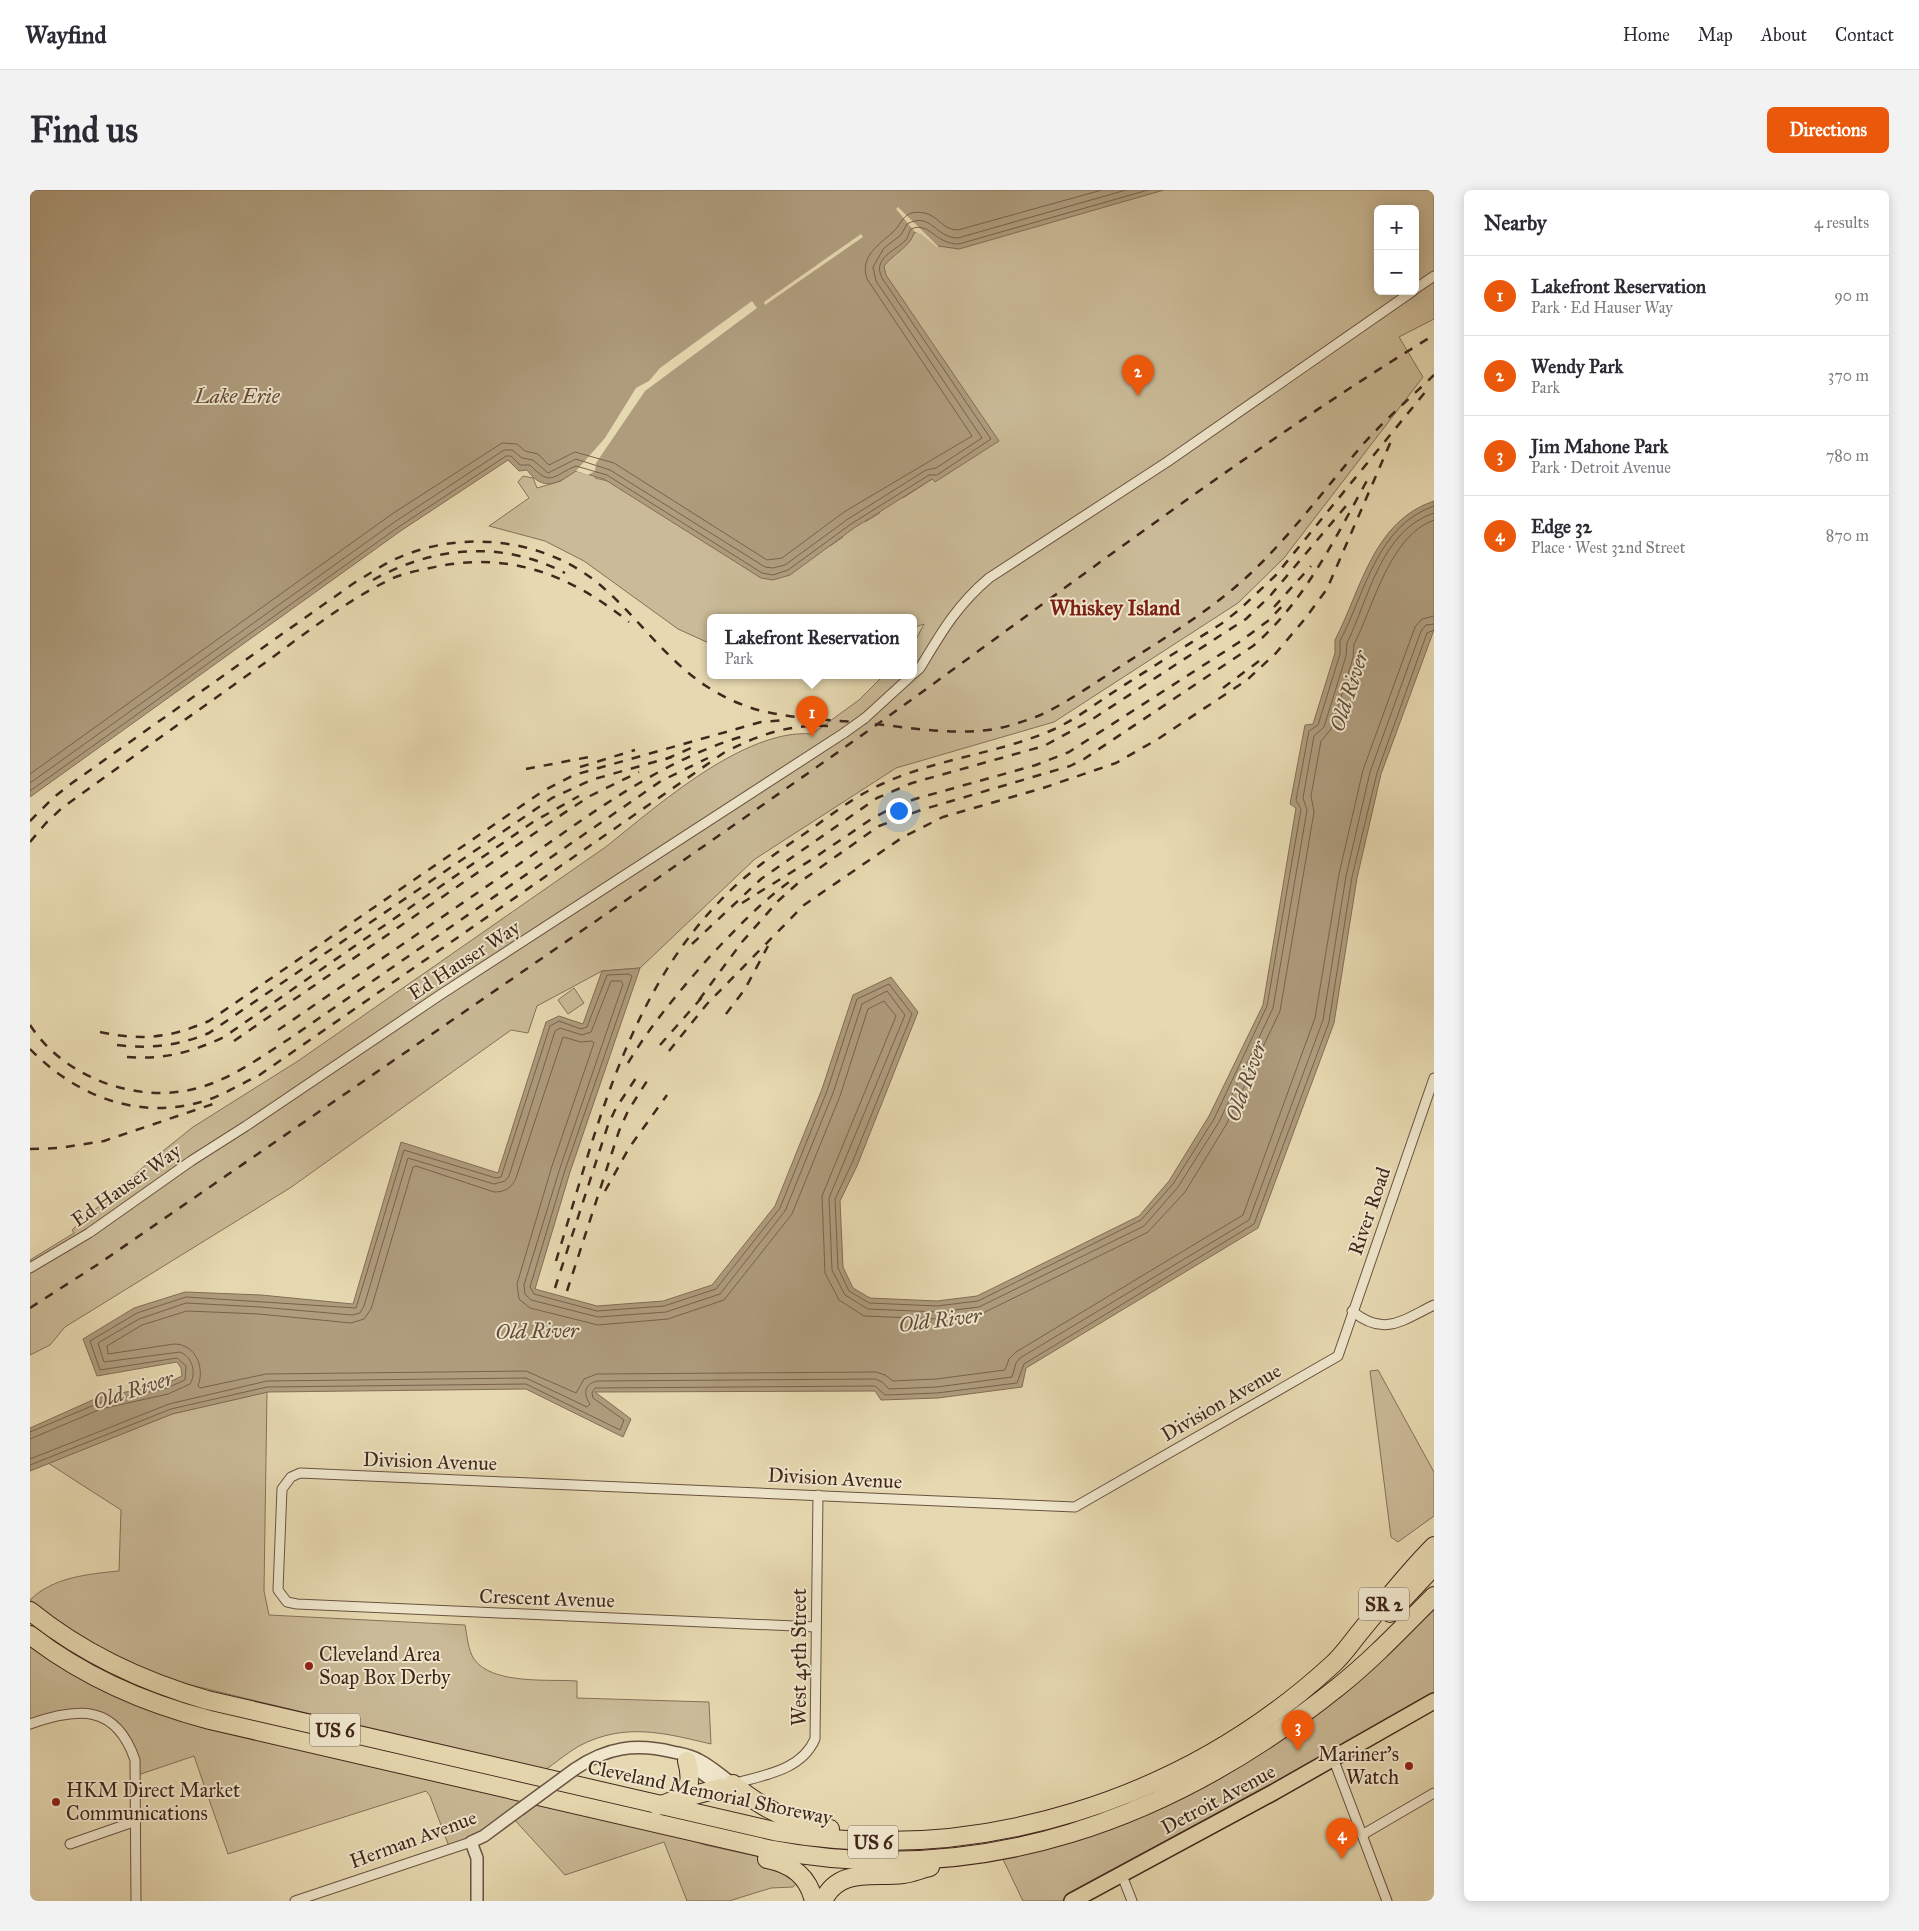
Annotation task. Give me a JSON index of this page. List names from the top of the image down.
{
  "streets": {
    "highway": ["SR 2", "US 6", "Cleveland Memorial Shoreway"],
    "main road": ["Detroit Avenue"],
    "street": [
      "Ed Hauser Way",
      "River Road",
      "Division Avenue",
      "Crescent Avenue",
      "West 45th Street",
      "Herman Avenue"
    ]
  },
  "crossings": [
    ["River Road", "Division Avenue"],
    ["Division Avenue", "Crescent Avenue"],
    ["Division Avenue", "West 45th Street"],
    ["Crescent Avenue", "West 45th Street"],
    ["West 45th Street", "Herman Avenue"],
    ["US 6", "Cleveland Memorial Shoreway"]
  ],
  "districts": ["Whiskey Island"],
  "water": ["Lake Erie", "Old River"],
  "places": ["Cleveland Area Soap Box Derby", "Mariner's Watch", "HKM Direct Market Communications"],
  "page": {
    "header": "Wayfind",
    "nav": [
      "Home",
      "Map",
      "About",
      "Contact"
    ],
    "buttons": "Directions",
    "title": "Find us",
    "heading": ["Nearby", "4 results"],
    "map_buttons": ["+", "−"],
    "list": [
      {
        "mark": "1",
        "name": "Lakefront Reservation",
        "note": "Park · Ed Hauser Way",
        "value": "90 m"
      },
      {
        "mark": "2",
        "name": "Wendy Park",
        "note": "Park",
        "value": "370 m"
      },
      {
        "mark": "3",
        "name": "Jim Mahone Park",
        "note": "Park · Detroit Avenue",
        "value": "780 m"
      },
      {
        "mark": "4",
        "name": "Edge 32",
        "note": "Place · West 32nd Street",
        "value": "870 m"
      }
    ],
    "pins": [
      "2",
      "1",
      "3",
      "4"
    ],
    "popup": ["Lakefront Reservation", "Park"]
  }
}
